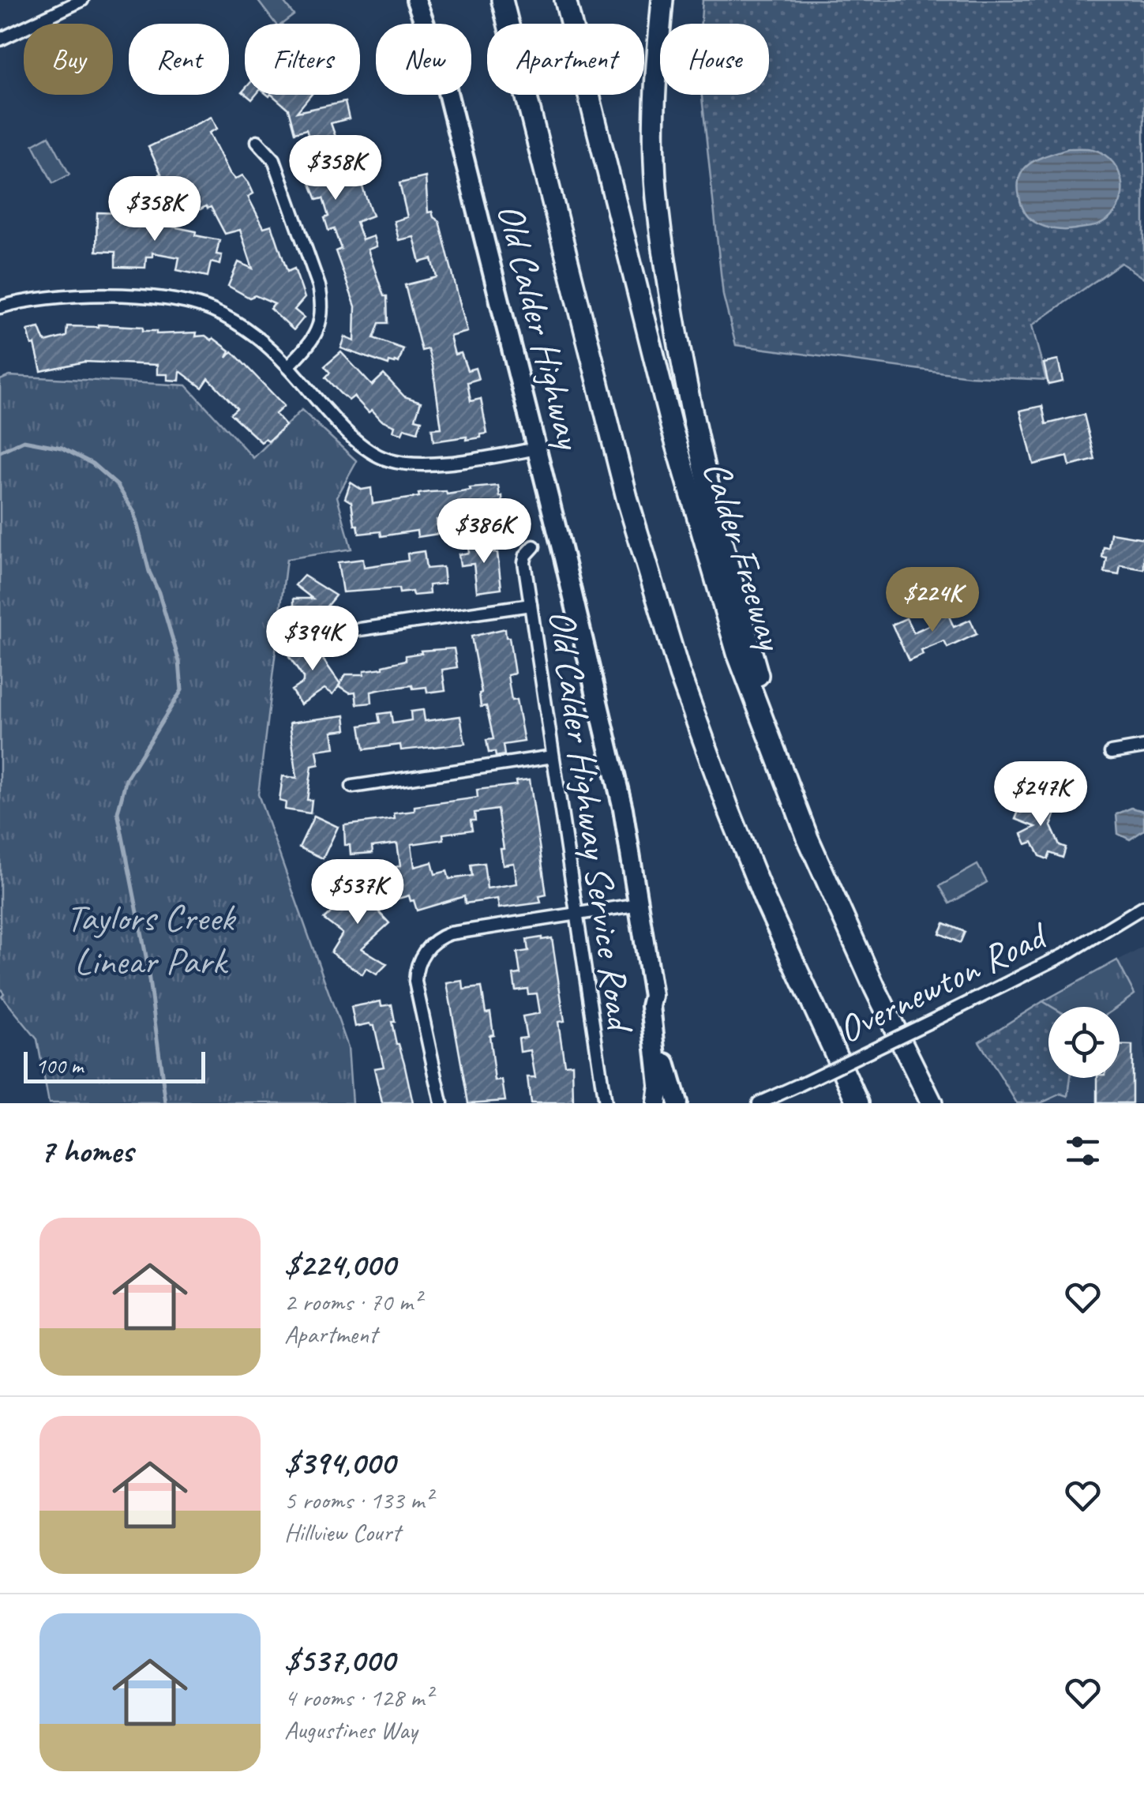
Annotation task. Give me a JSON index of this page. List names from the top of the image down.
{
  "streets": {
    "highway": ["Calder Freeway"],
    "main road": ["Old Calder Highway"],
    "street": ["Old Calder Highway Service Road", "Overnewton Road"]
  },
  "parks": ["Taylors Creek Linear Park"],
  "scale_bar": "100 m",
  "page": {
    "chip": [
      "Buy",
      "Rent",
      "Filters",
      "New",
      "Apartment",
      "House"
    ],
    "price": [
      "$358K",
      "$358K",
      "$386K",
      "$224K",
      "$394K",
      "$247K",
      "$537K"
    ],
    "scale": "100 m",
    "heading": "7 homes",
    "list": [
      {
        "name": "$224,000",
        "note": "2 rooms · 70 m² · Apartment"
      },
      {
        "name": "$394,000",
        "note": "5 rooms · 133 m² · Hillview Court"
      },
      {
        "name": "$537,000",
        "note": "4 rooms · 128 m² · Augustines Way"
      }
    ]
  }
}
